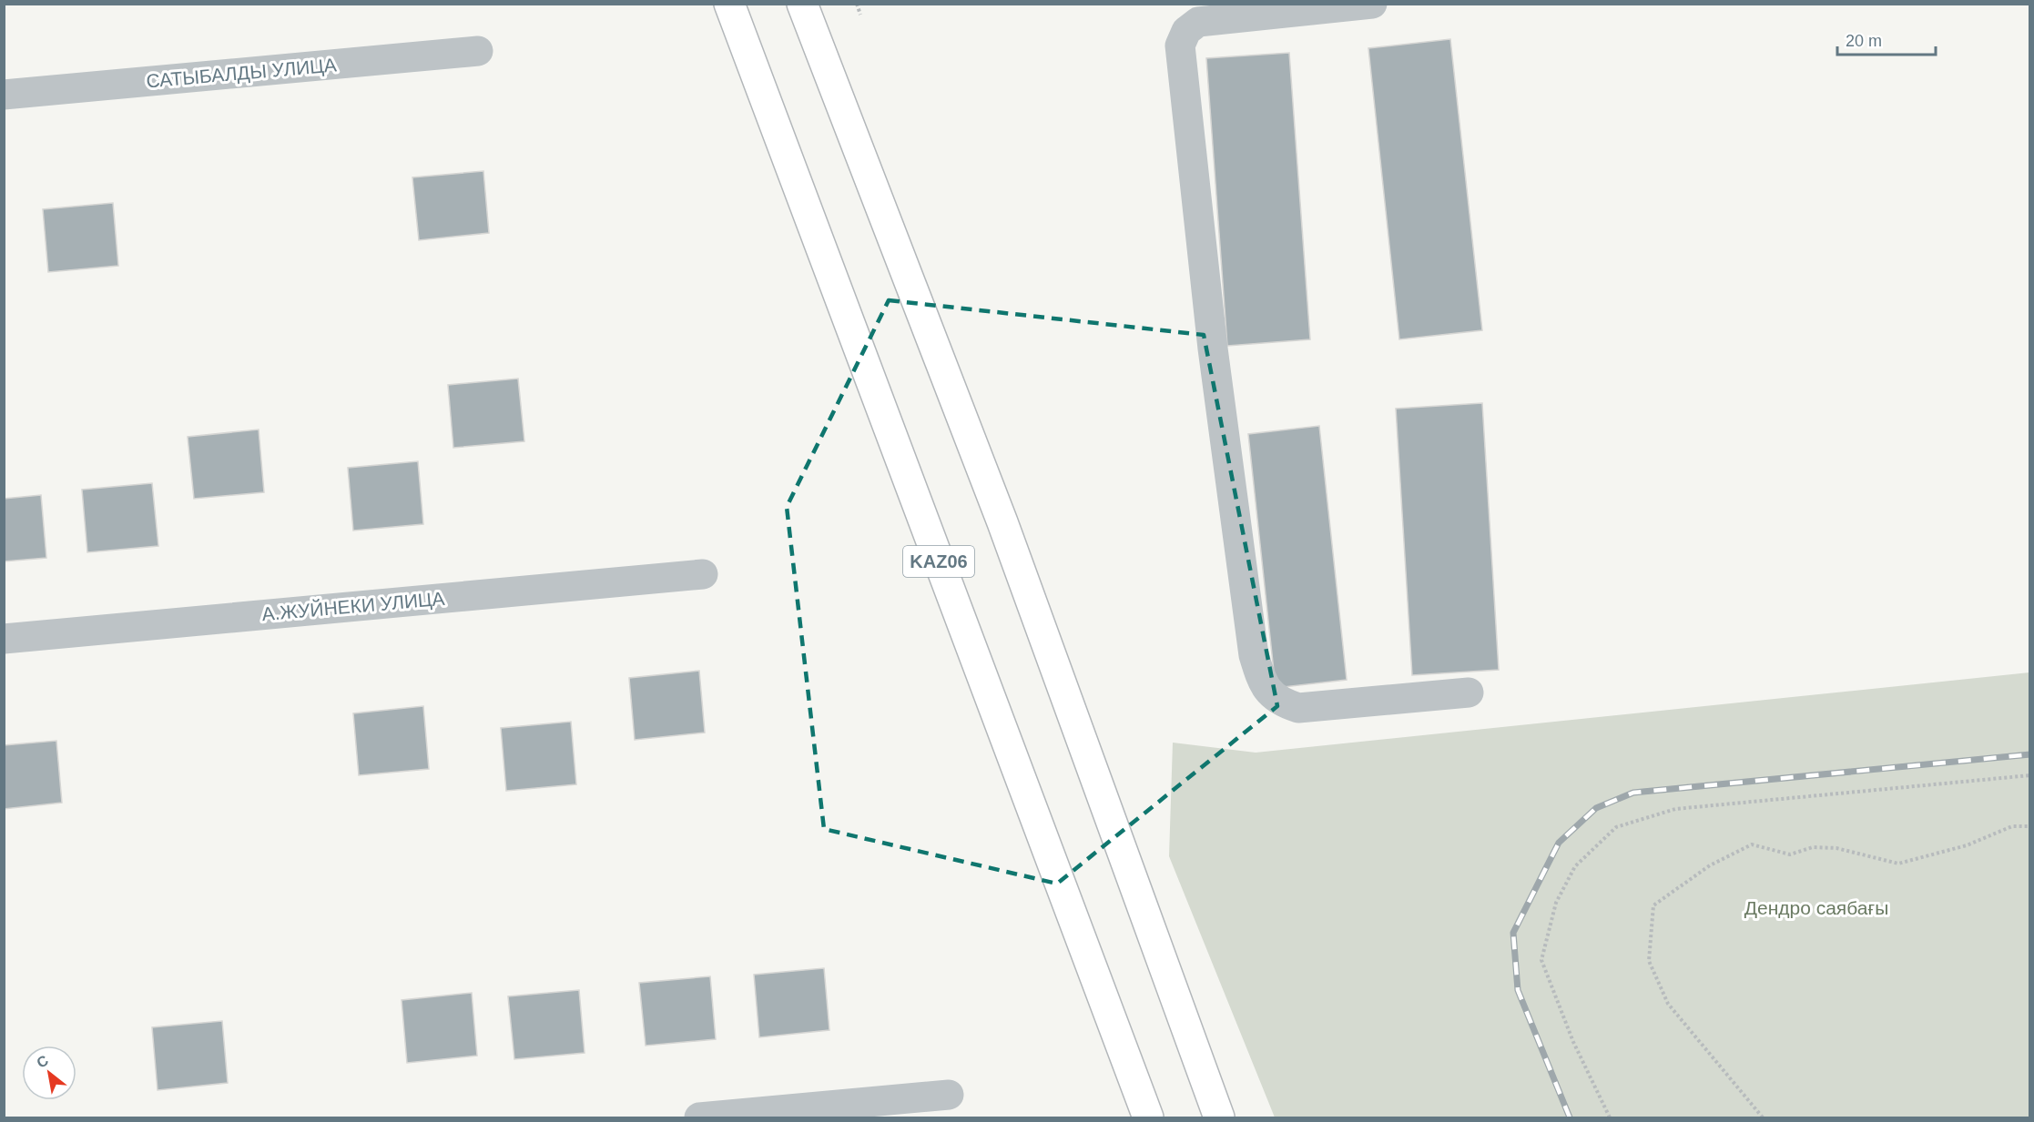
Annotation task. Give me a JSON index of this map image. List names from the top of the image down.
{
  "streets": {
    "highway": ["KАZ06"],
    "street": ["САТЫБАЛДЫ УЛИЦА", "А.ЖУЙНЕКИ УЛИЦА"]
  },
  "parks": ["Дендро саябағы"],
  "scale_bar": "20 m",
  "north": "top left"
}
